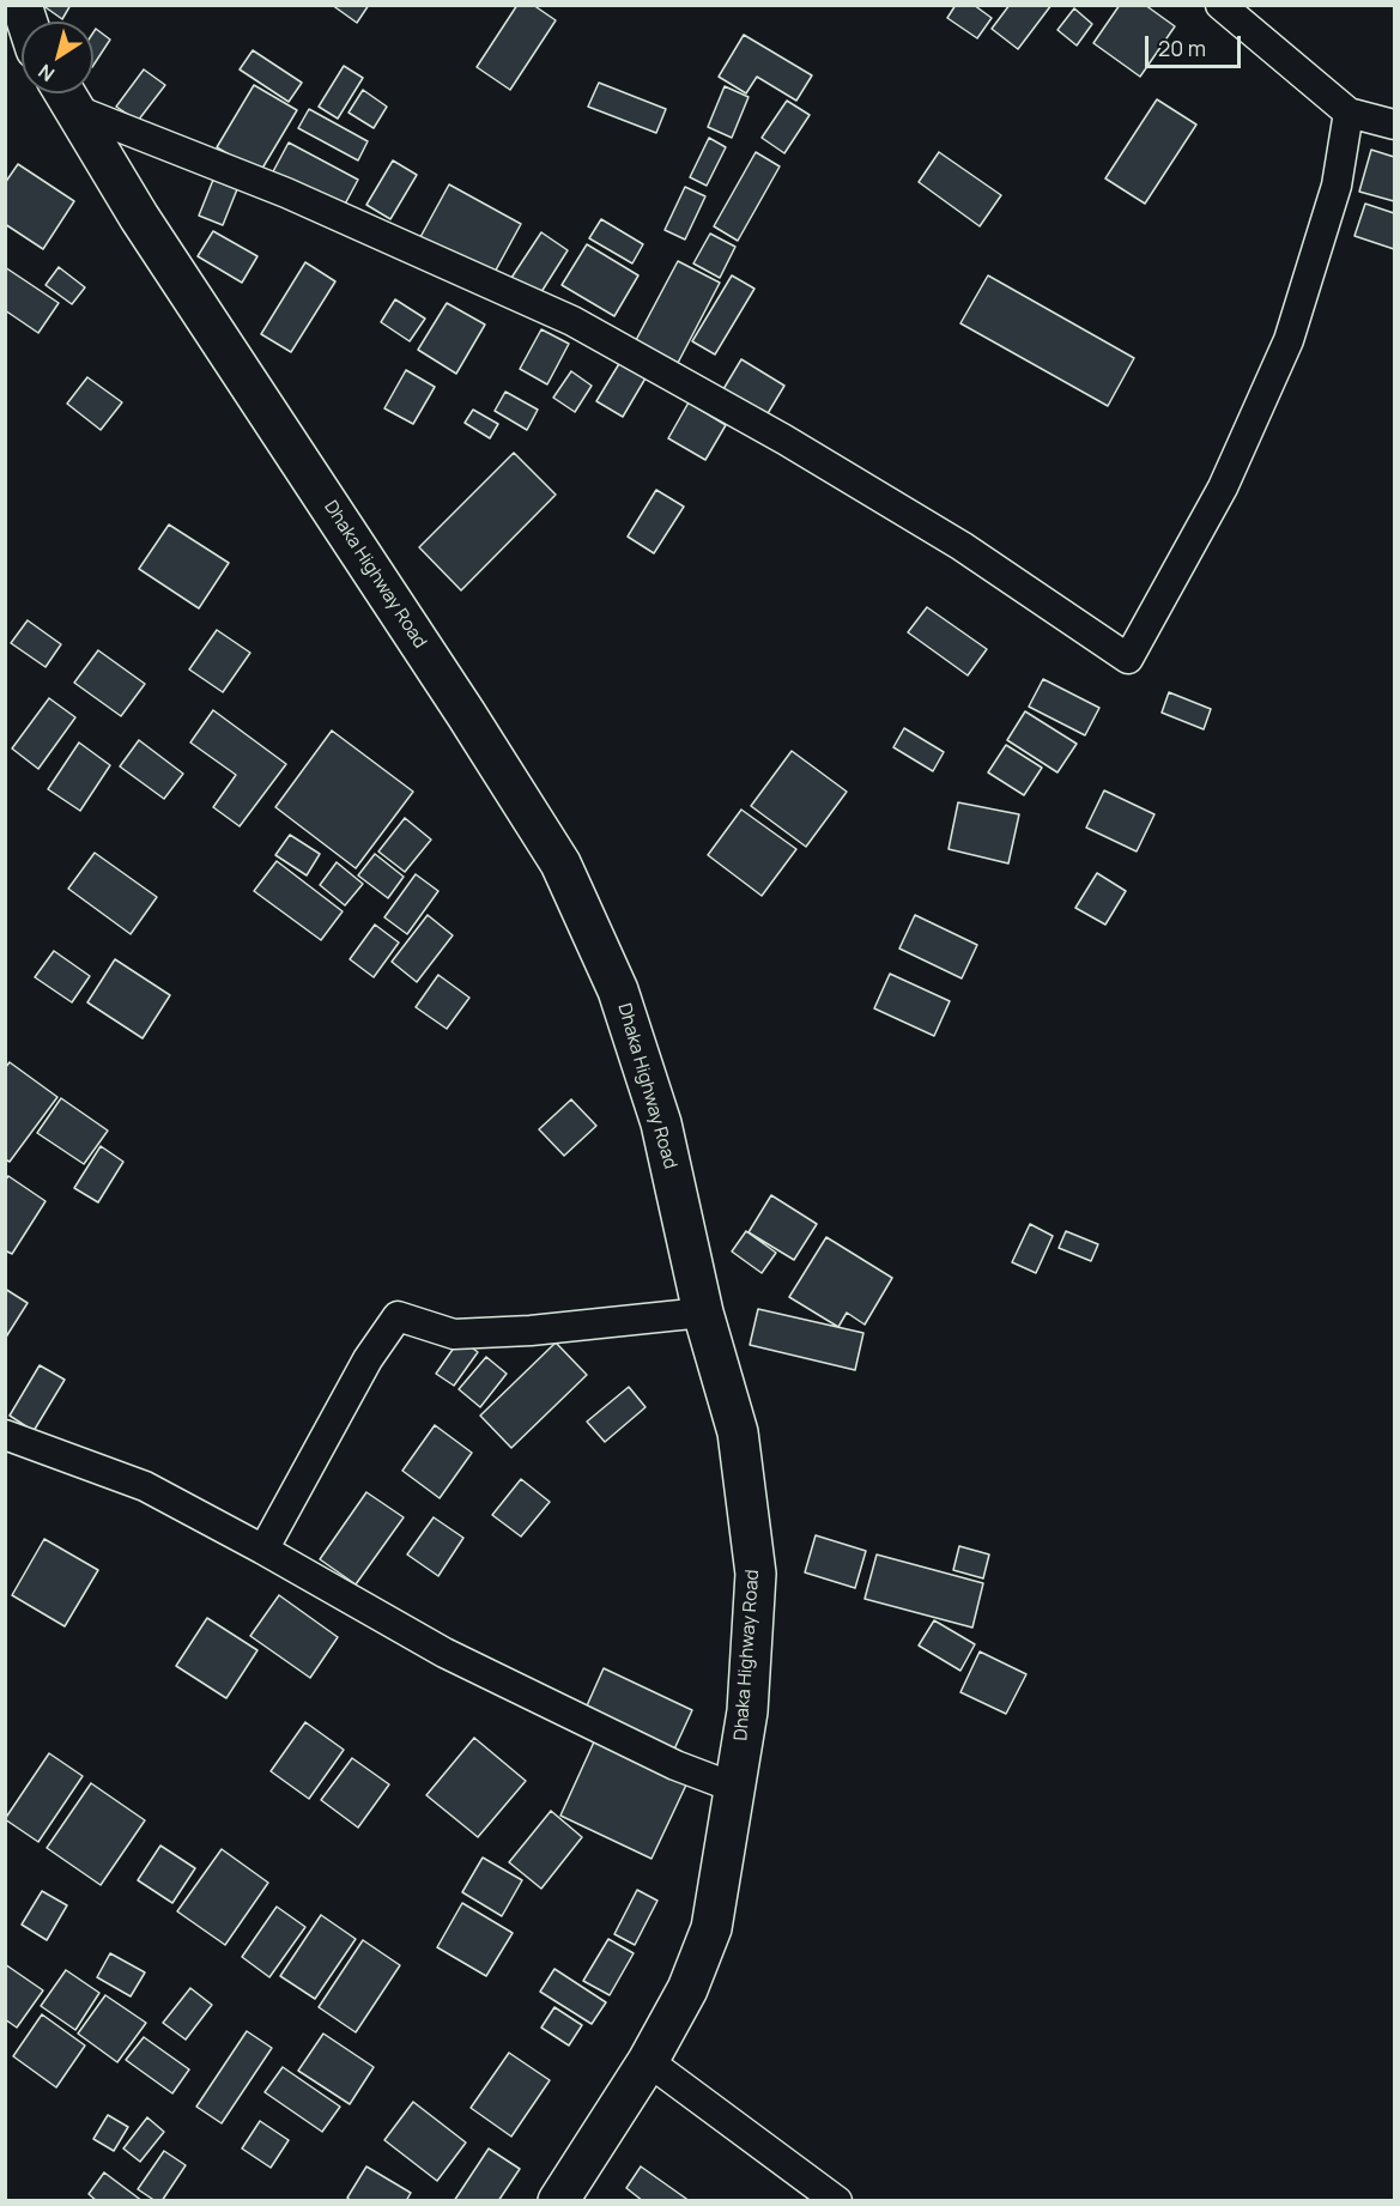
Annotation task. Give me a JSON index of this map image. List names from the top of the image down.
{
  "streets": {
    "main road": ["Dhaka Highway Road"]
  },
  "scale_bar": "20 m",
  "north": "bottom left"
}
